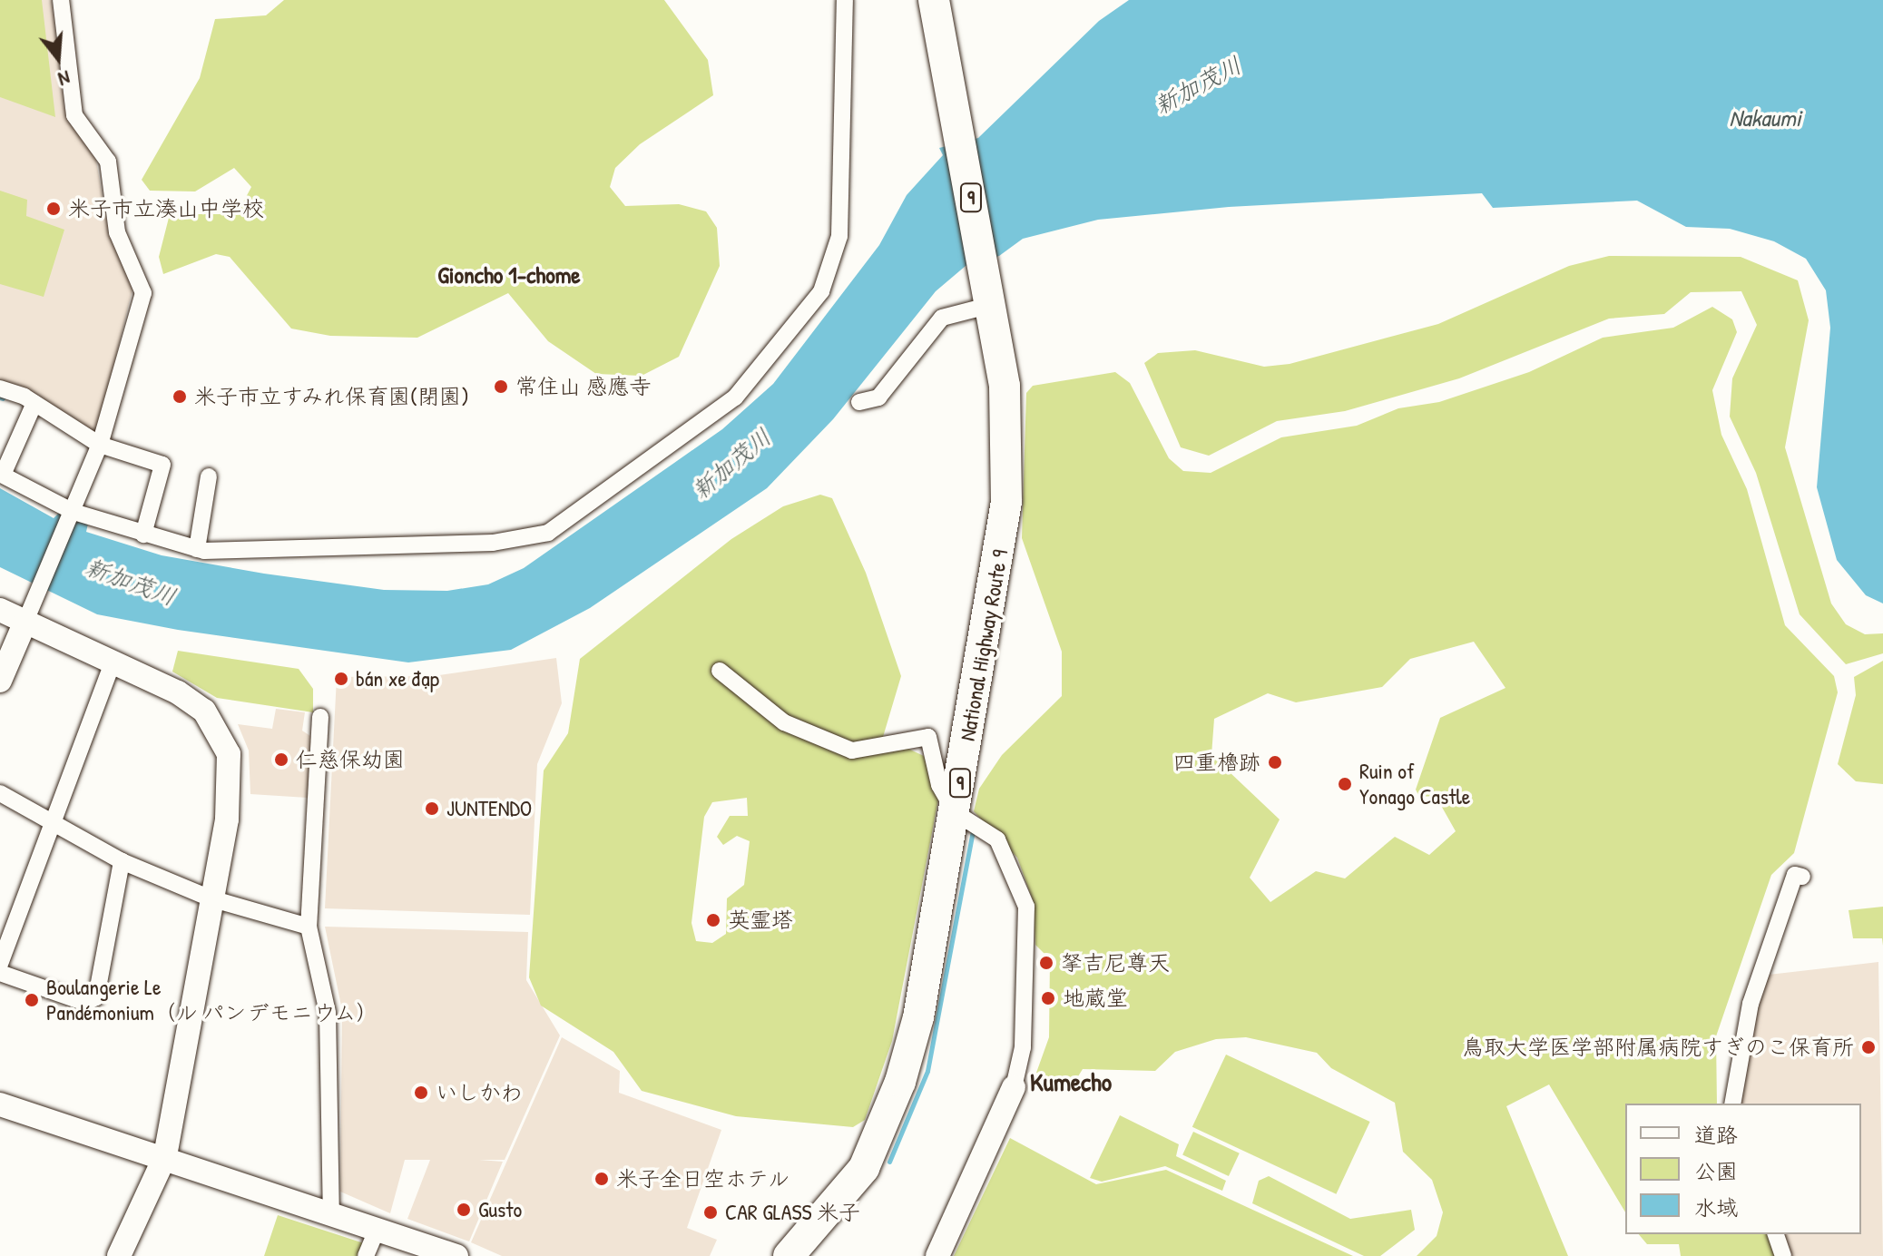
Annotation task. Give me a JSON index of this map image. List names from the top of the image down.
{
  "streets": {
    "highway": ["9", "National Highway Route 9"]
  },
  "districts": ["Gioncho 1-chome", "Kumecho"],
  "water": ["新加茂川", "Nakaumi"],
  "places": [
    "米子市立湊山中学校",
    "常住山 感應寺",
    "米子市立すみれ保育園(閉園)",
    "bán xe đạp",
    "仁慈保幼園",
    "四重櫓跡",
    "Ruin of Yonago Castle",
    "JUNTENDO",
    "英霊塔",
    "拏吉尼尊天",
    "地蔵堂",
    "Boulangerie Le Pandémonium（ル パンデモニウム）",
    "鳥取大学医学部附属病院すぎのこ保育所",
    "いしかわ",
    "米子全日空ホテル",
    "Gusto",
    "CAR GLASS 米子"
  ],
  "legend": ["道路", "公園", "水域"],
  "north": "bottom"
}
